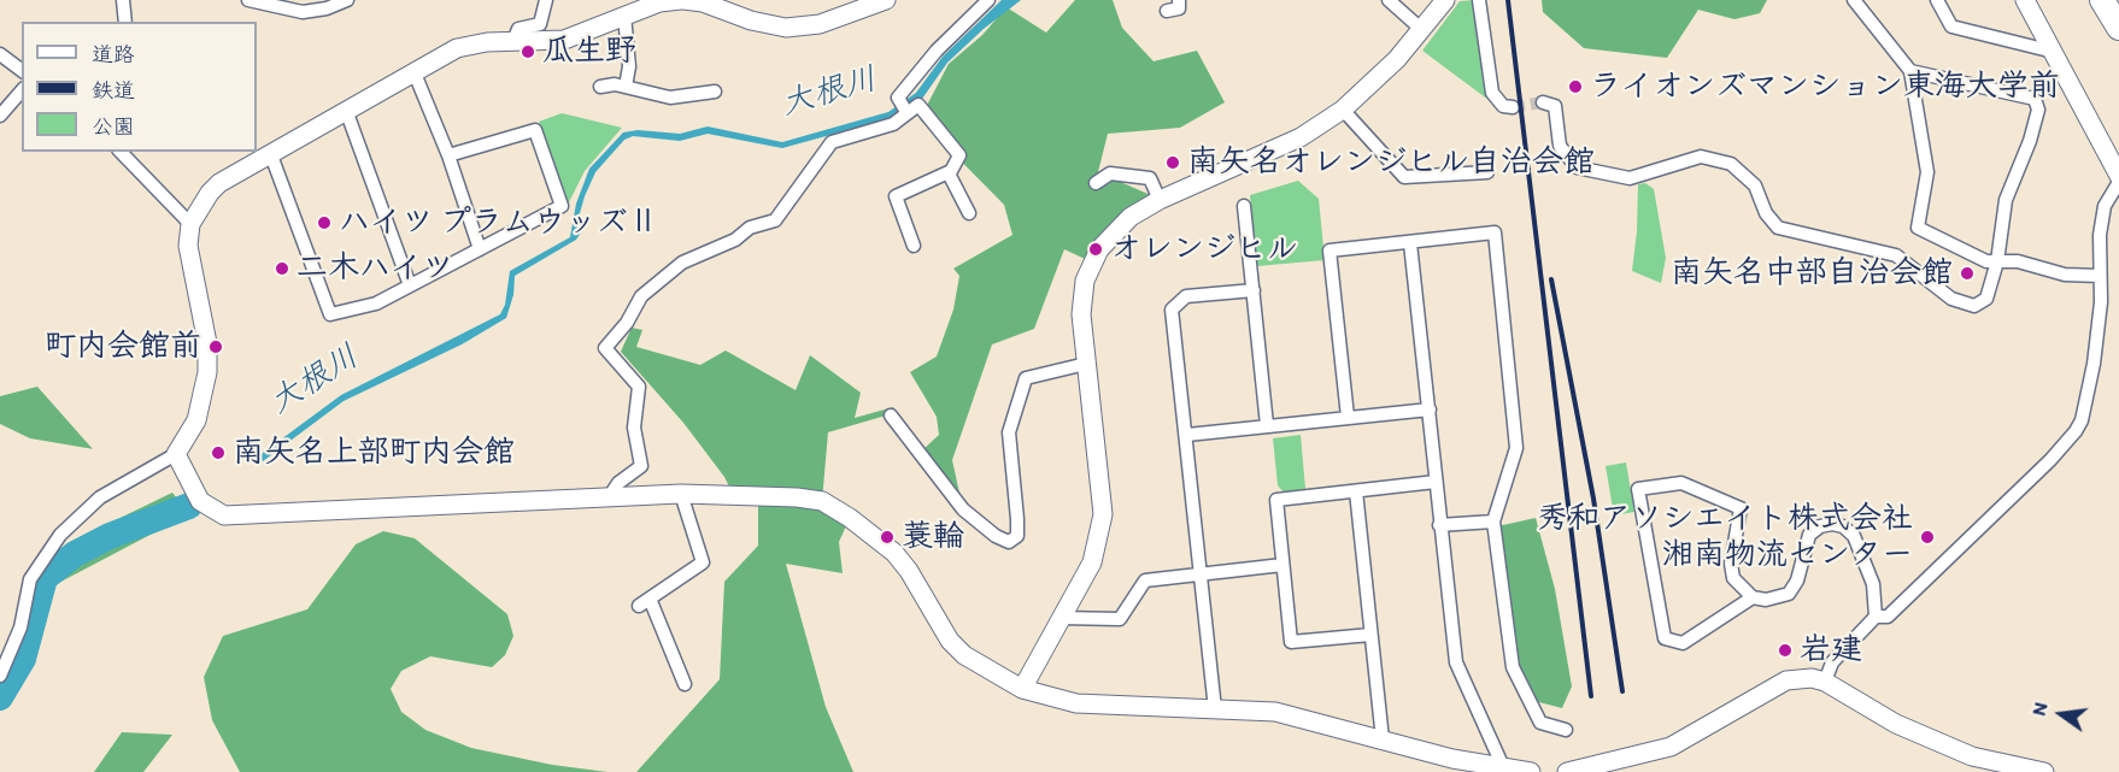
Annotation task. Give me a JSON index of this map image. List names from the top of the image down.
{
  "water": ["大根川"],
  "places": [
    "瓜生野",
    "ライオンズマンション東海大学前",
    "南矢名オレンジヒル自治会館",
    "ハイツ プラムウッズⅡ",
    "オレンジヒル",
    "二木ハイツ",
    "南矢名中部自治会館",
    "町内会館前",
    "南矢名上部町内会館",
    "蓑輪",
    "秀和アソシエイト株式会社 湘南物流センター",
    "岩建"
  ],
  "legend": ["道路", "鉄道", "公園"],
  "north": "left"
}
